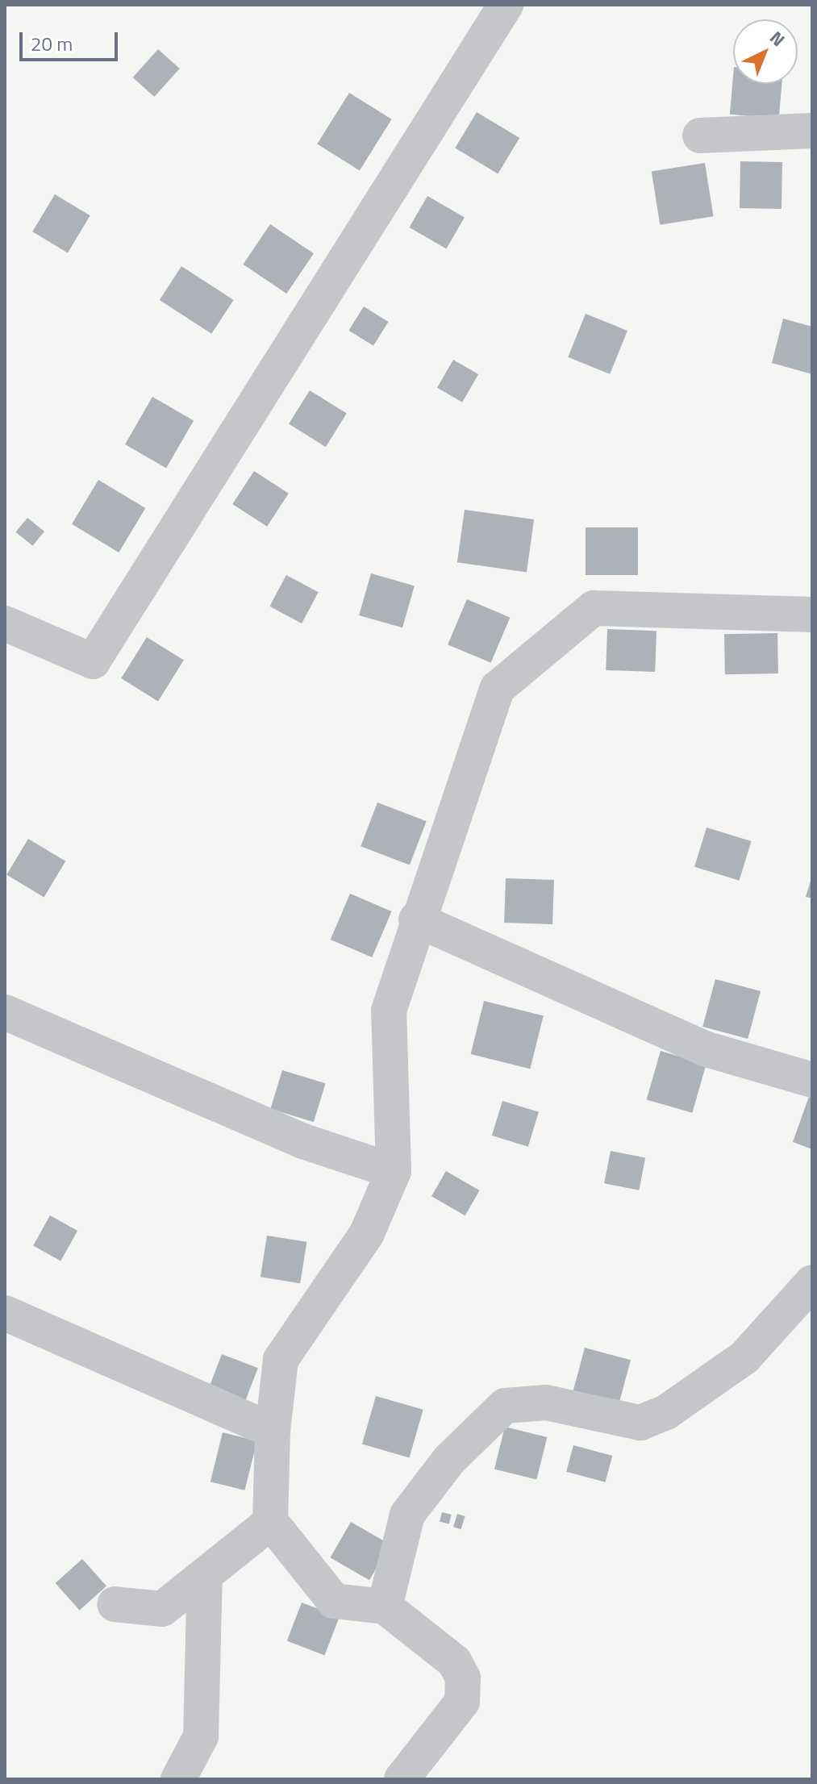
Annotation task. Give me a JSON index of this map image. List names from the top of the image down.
{
  "scale_bar": "20 m",
  "north": "top right"
}
